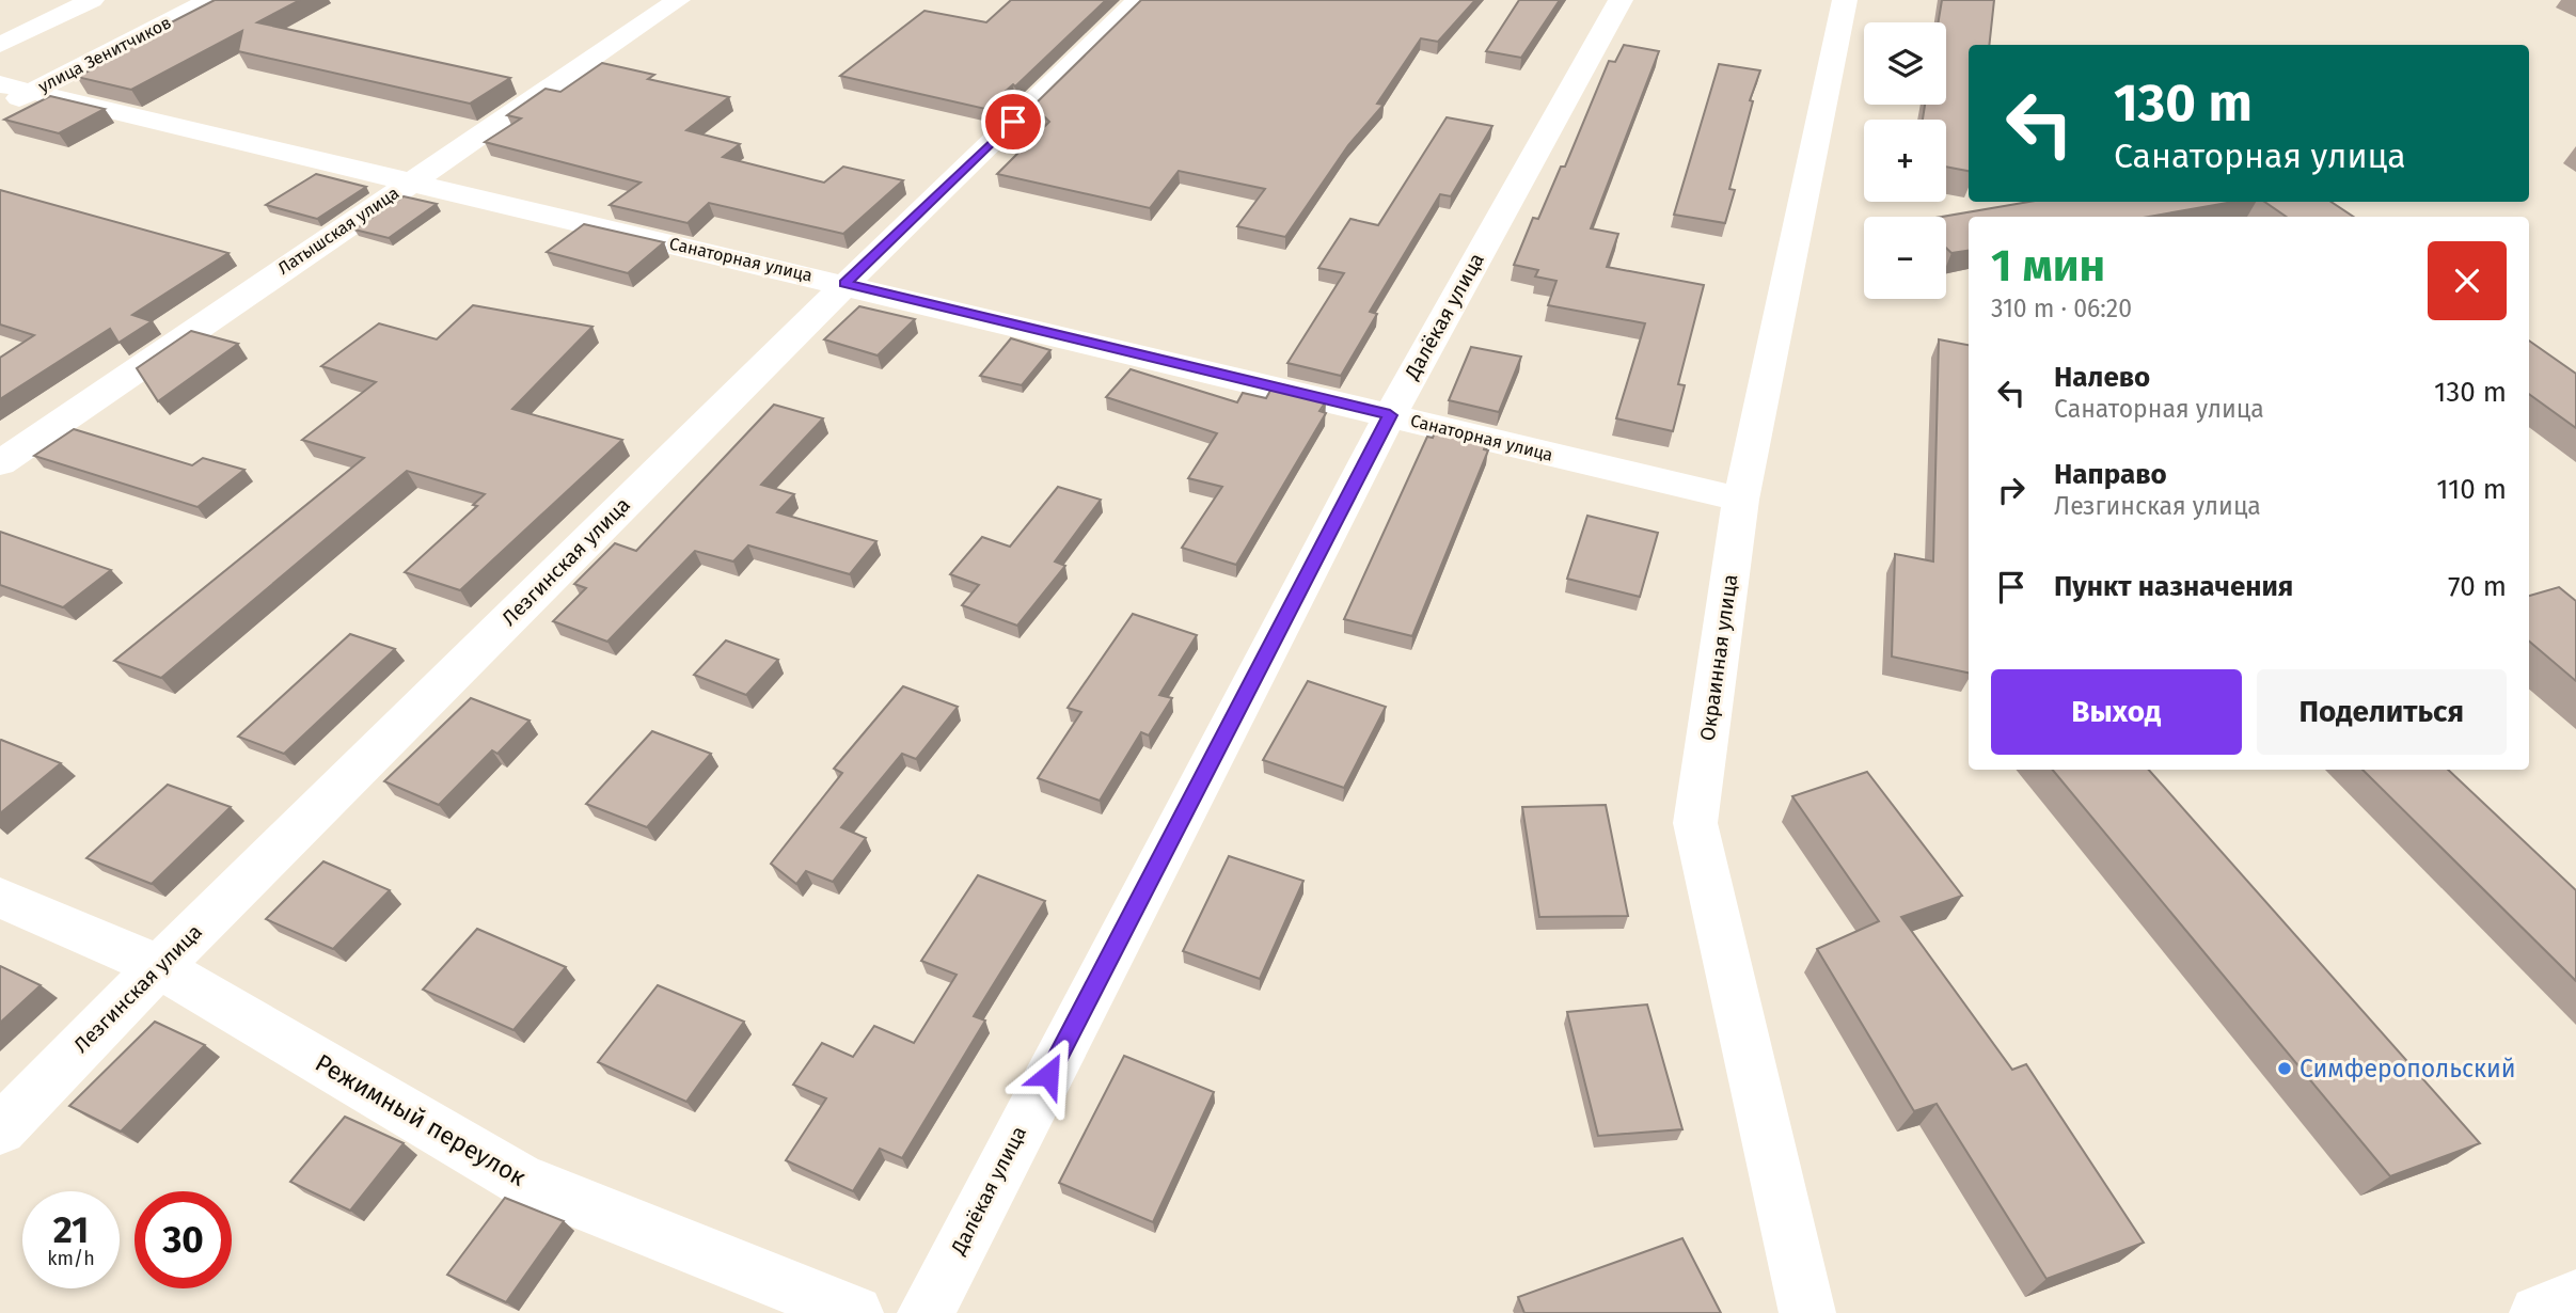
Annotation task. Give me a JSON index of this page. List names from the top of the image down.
{
  "streets": {
    "street": [
      "улица Зенитчиков",
      "Латышская улица",
      "Санаторная улица",
      "Далёкая улица",
      "Лезгинская улица",
      "Окраинная улица",
      "Режимный переулок"
    ]
  },
  "crossings": [
    ["улица Зенитчиков", "Санаторная улица"],
    ["Латышская улица", "Санаторная улица"],
    ["Санаторная улица", "Далёкая улица"],
    ["Санаторная улица", "Лезгинская улица"],
    ["Санаторная улица", "Окраинная улица"],
    ["Лезгинская улица", "Режимный переулок"]
  ],
  "places": ["Симферопольский"],
  "page": {
    "map_buttons": ["+", "−"],
    "turn": ["130 m", "Санаторная улица"],
    "heading": ["1 мин", "310 m · 06:20"],
    "list": [
      {
        "name": "Налево",
        "note": "Санаторная улица",
        "value": "130 m"
      },
      {
        "name": "Направо",
        "note": "Лезгинская улица",
        "value": "110 m"
      },
      {
        "name": "Пункт назначения",
        "value": "70 m"
      }
    ],
    "buttons": ["Выход", "Поделиться"],
    "speed": "21 km/h",
    "limit": "30"
  }
}
